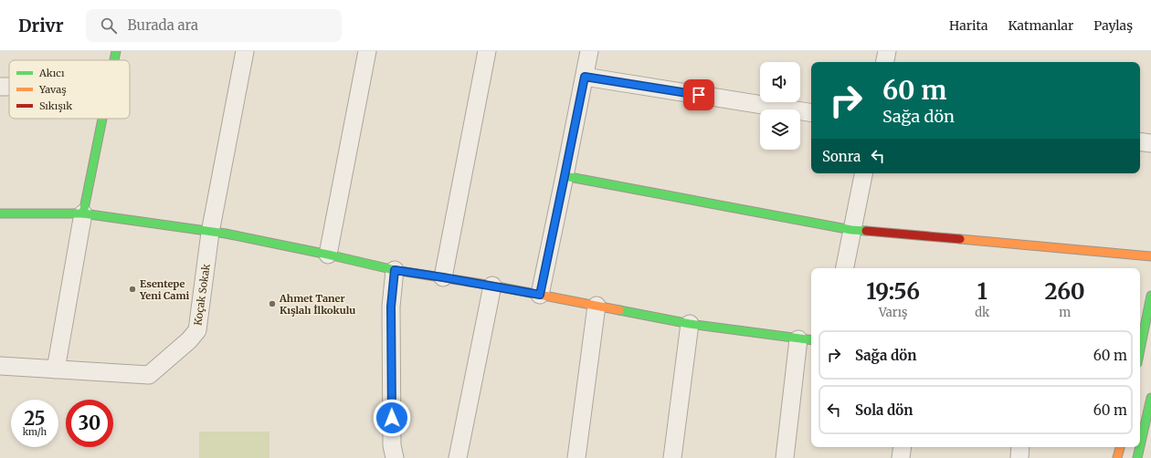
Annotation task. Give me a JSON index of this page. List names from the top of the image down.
{
  "streets": {
    "street": ["Koçak Sokak"]
  },
  "places": ["Esentepe Yeni Cami", "Ahmet Taner Kışlalı İlkokulu"],
  "legend": ["Akıcı", "Yavaş", "Sıkışık"],
  "page": {
    "header": "Drivr",
    "search": "Burada ara",
    "nav": ["Harita", "Katmanlar", "Paylaş"],
    "turn": ["60 m", "Sağa dön"],
    "then": "Sonra",
    "eta": [
      "19:56",
      "Varış",
      "1",
      "dk",
      "260",
      "m"
    ],
    "list": [
      {
        "name": "Sağa dön",
        "value": "60 m"
      },
      {
        "name": "Sola dön",
        "value": "60 m"
      }
    ],
    "speed": "25 km/h",
    "limit": "30"
  }
}
